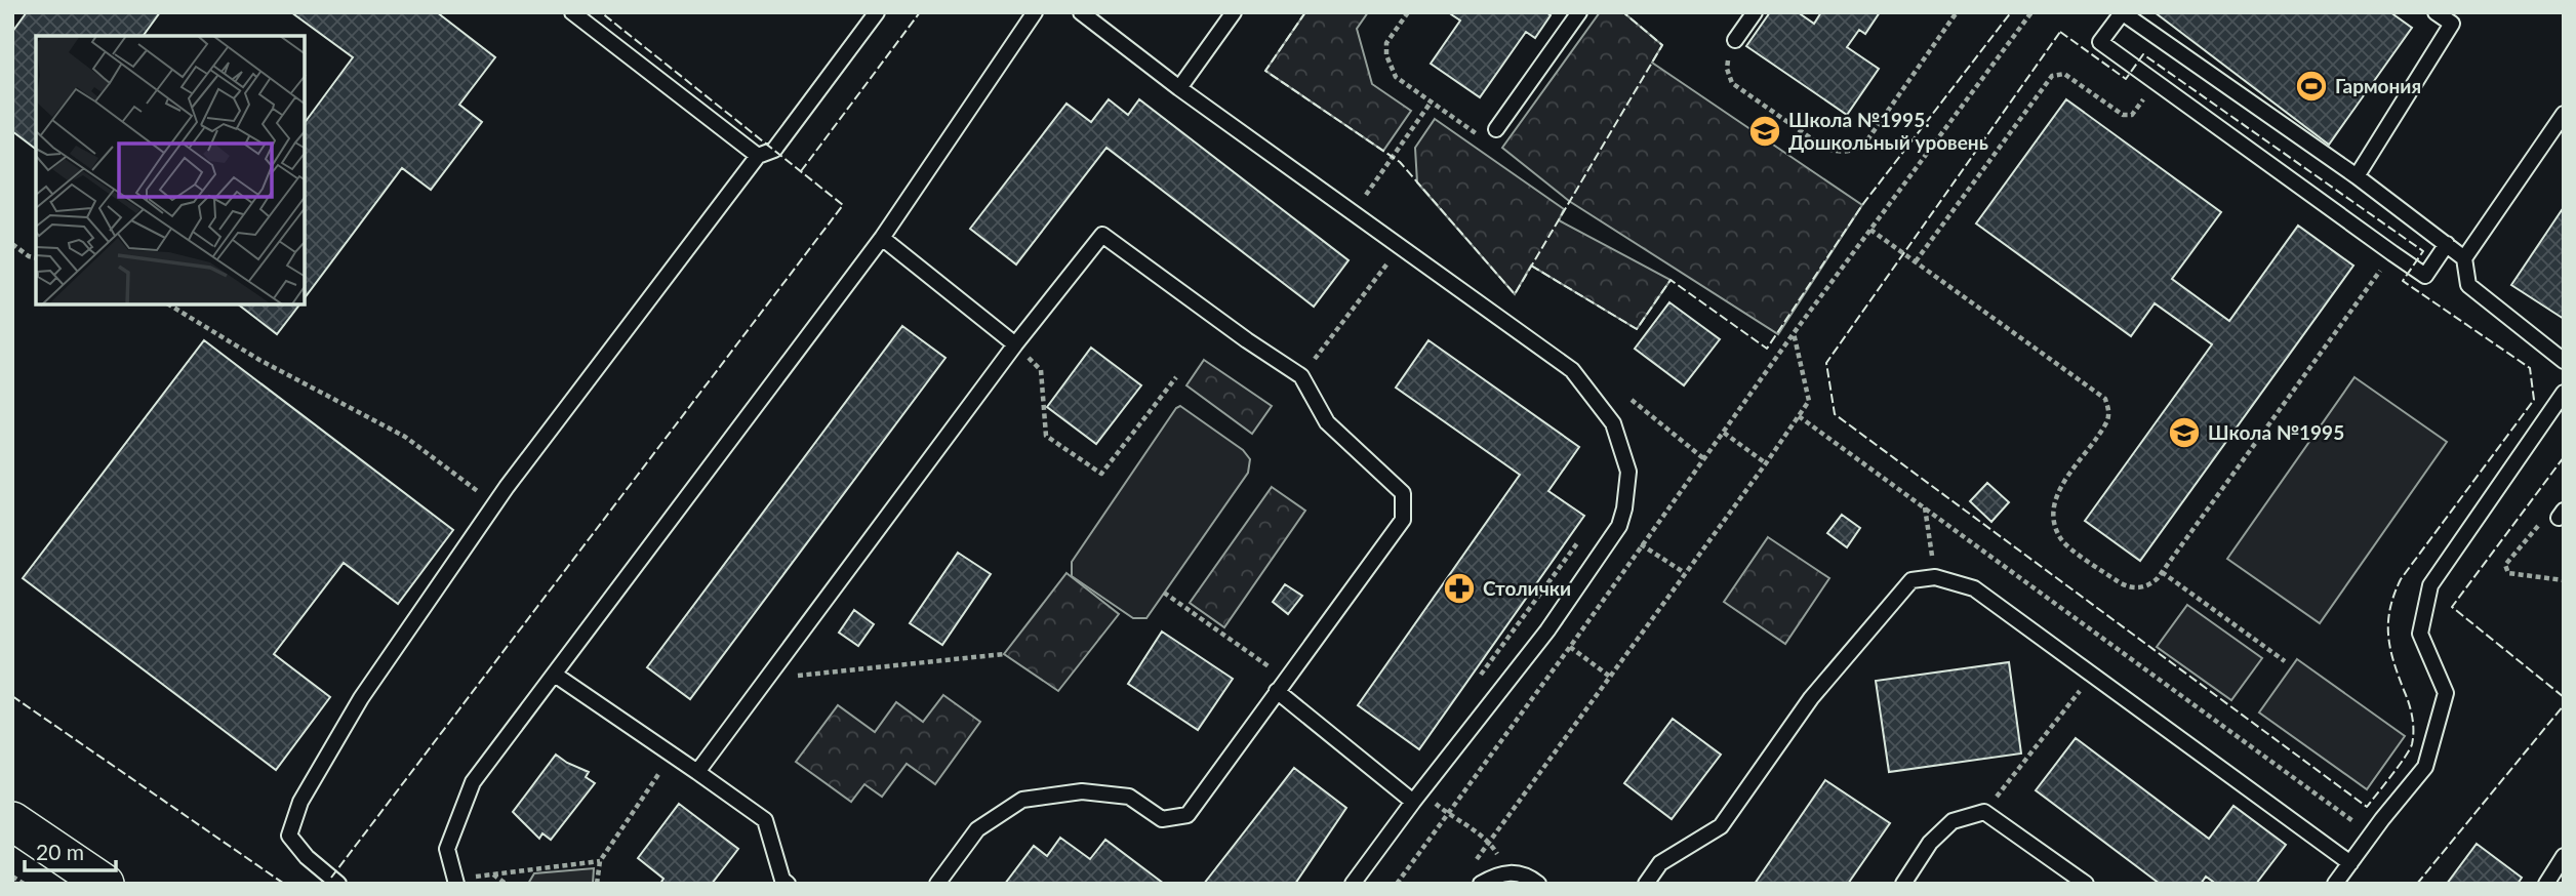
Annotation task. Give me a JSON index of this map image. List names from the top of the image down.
{
  "places": {
    "sports": ["Гармония"],
    "school or university": ["Школа №1995. Дошкольный уровень", "Школа №1995"],
    "pharmacy": ["Столички"]
  },
  "scale_bar": "20 m"
}
